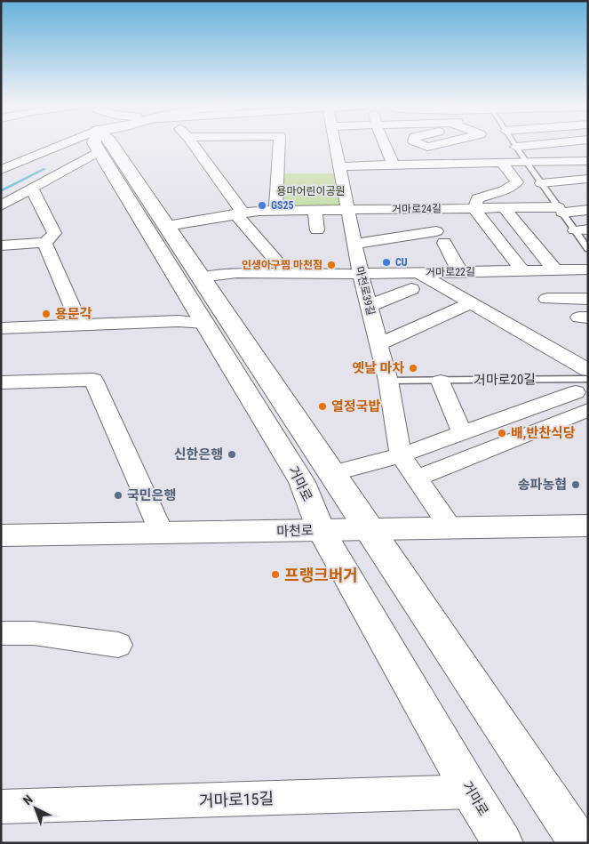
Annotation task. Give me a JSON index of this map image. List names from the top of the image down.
{
  "streets": {
    "main road": ["거마로", "마천로"],
    "street": [
      "거마로24길",
      "거마로22길",
      "마천로39길",
      "거마로15길"
    ],
    "lane": ["거마로20길"]
  },
  "crossings": [
    ["거마로24길", "마천로39길"],
    ["거마로22길", "마천로39길"],
    ["마천로39길", "거마로20길"],
    ["마천로39길", "마천로"],
    ["거마로", "마천로"],
    ["거마로", "거마로15길"]
  ],
  "parks": ["용마어린이공원"],
  "places": [
    "GS25",
    "CU",
    "인생아구찜 마천점",
    "용문각",
    "옛날 마차",
    "열정국밥",
    "배,반찬식당",
    "신한은행",
    "송파농협",
    "국민은행",
    "프랭크버거"
  ],
  "north": "top left"
}
